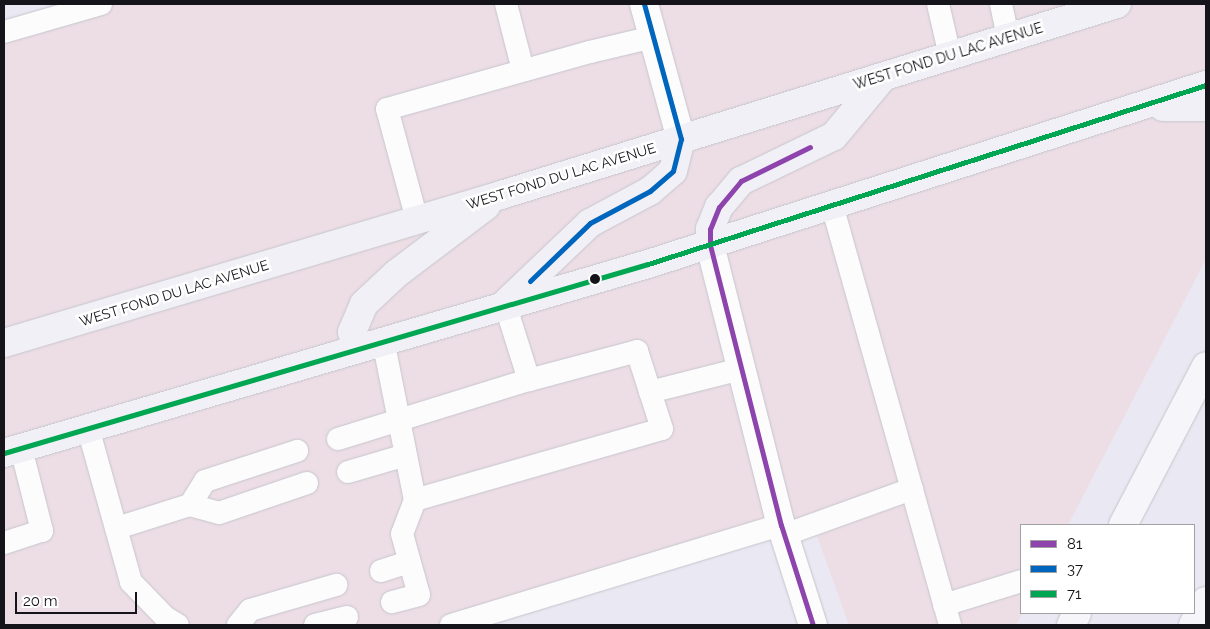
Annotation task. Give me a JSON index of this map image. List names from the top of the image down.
{
  "streets": {
    "main road": ["WEST FOND DU LAC AVENUE"]
  },
  "lines": ["transit line 37", "transit line 71", "transit line 81"],
  "legend": ["81", "37", "71"],
  "scale_bar": "20 m"
}
